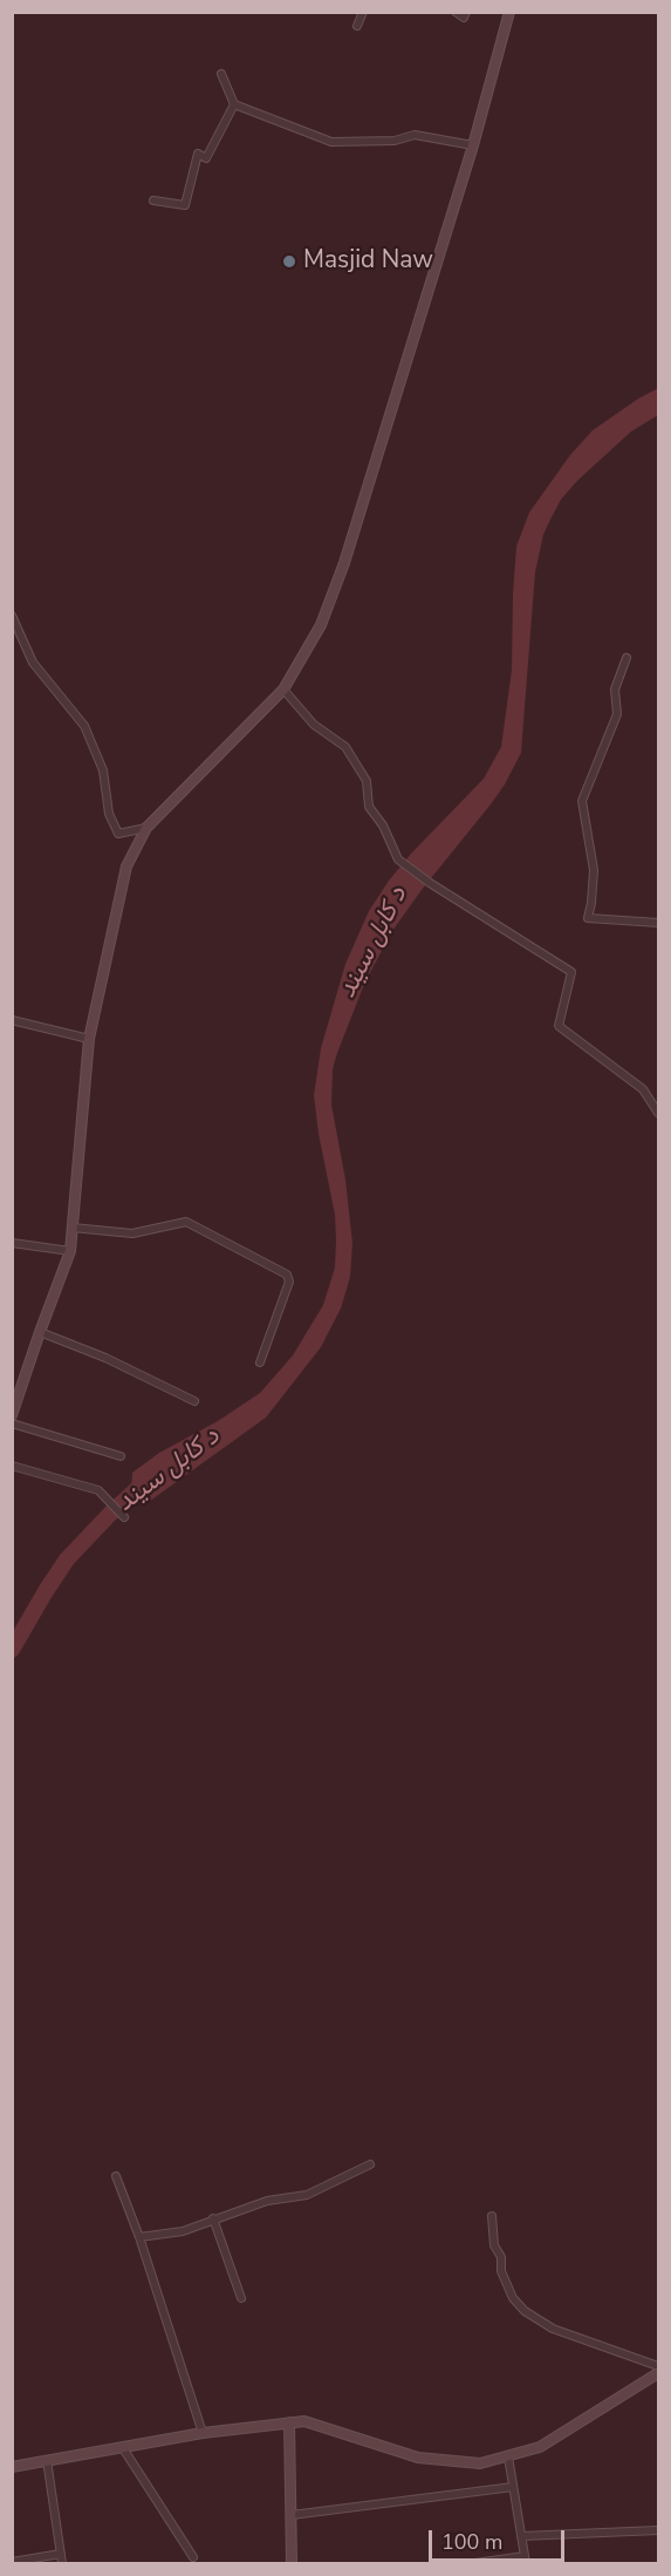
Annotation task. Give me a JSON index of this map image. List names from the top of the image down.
{
  "water": ["د کابل سيند"],
  "places": ["Masjid Naw"],
  "scale_bar": "100 m"
}
